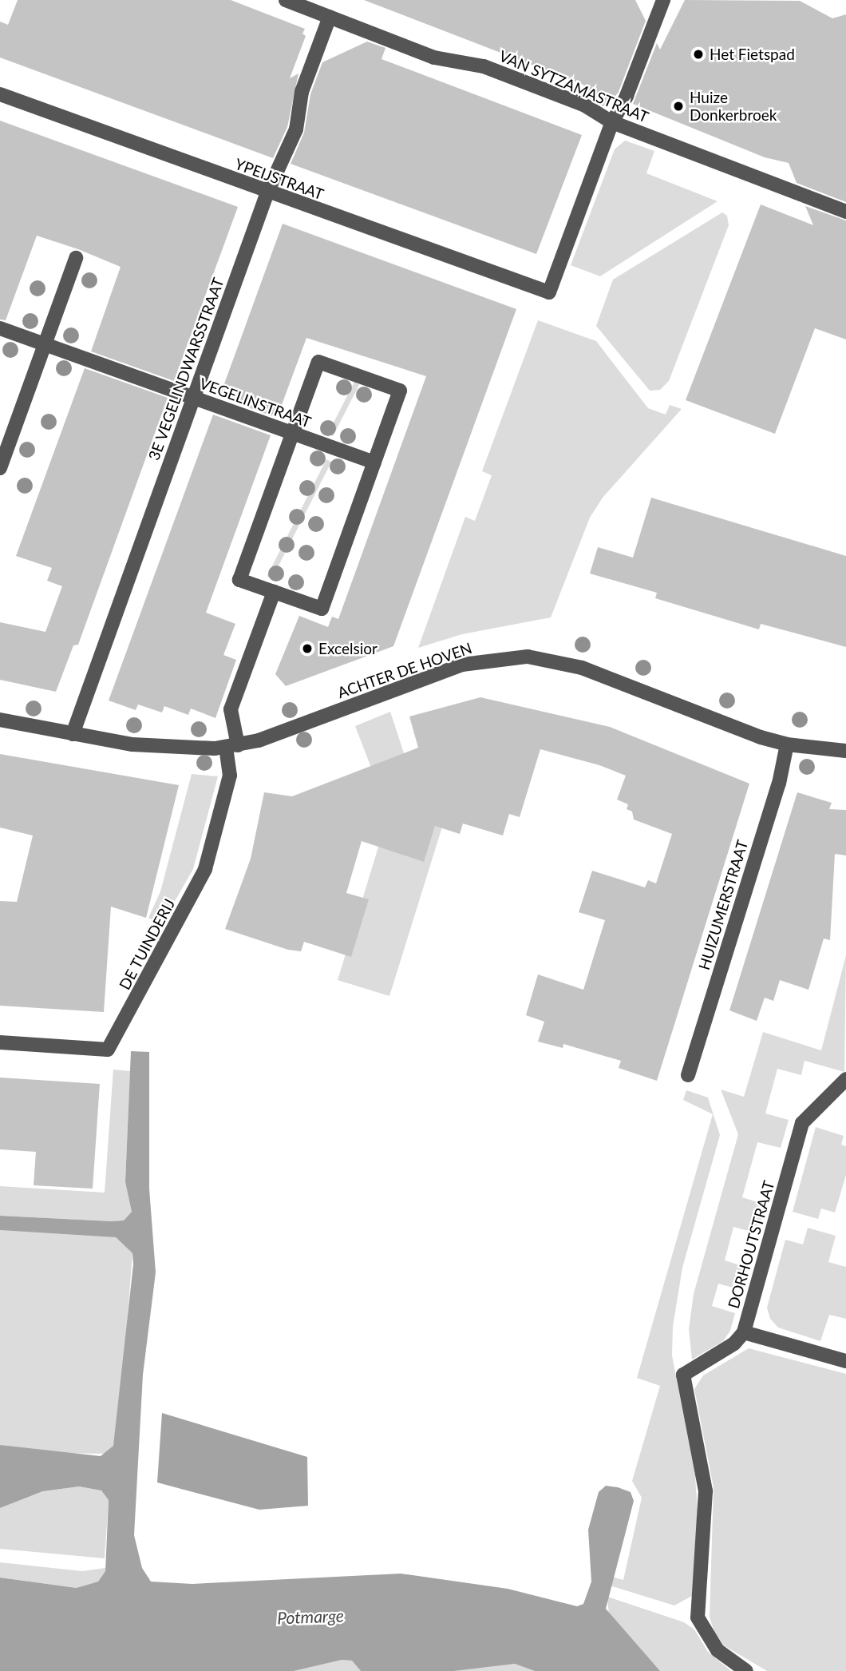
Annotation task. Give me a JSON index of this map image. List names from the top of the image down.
{
  "streets": {
    "street": [
      "VAN SYTZAMASTRAAT",
      "YPEIJSTRAAT",
      "3E VEGELINDWARSSTRAAT",
      "VEGELINSTRAAT",
      "ACHTER DE HOVEN",
      "HUIZUMERSTRAAT",
      "DE TUINDERIJ",
      "DORHOUTSTRAAT"
    ]
  },
  "crossings": [
    ["VAN SYTZAMASTRAAT", "YPEIJSTRAAT"],
    ["VAN SYTZAMASTRAAT", "3E VEGELINDWARSSTRAAT"],
    ["YPEIJSTRAAT", "3E VEGELINDWARSSTRAAT"],
    ["3E VEGELINDWARSSTRAAT", "VEGELINSTRAAT"],
    ["3E VEGELINDWARSSTRAAT", "ACHTER DE HOVEN"],
    ["ACHTER DE HOVEN", "HUIZUMERSTRAAT"],
    ["ACHTER DE HOVEN", "DE TUINDERIJ"]
  ],
  "water": ["Potmarge"],
  "places": ["Het Fietspad", "Huize Donkerbroek", "Excelsior"]
}
